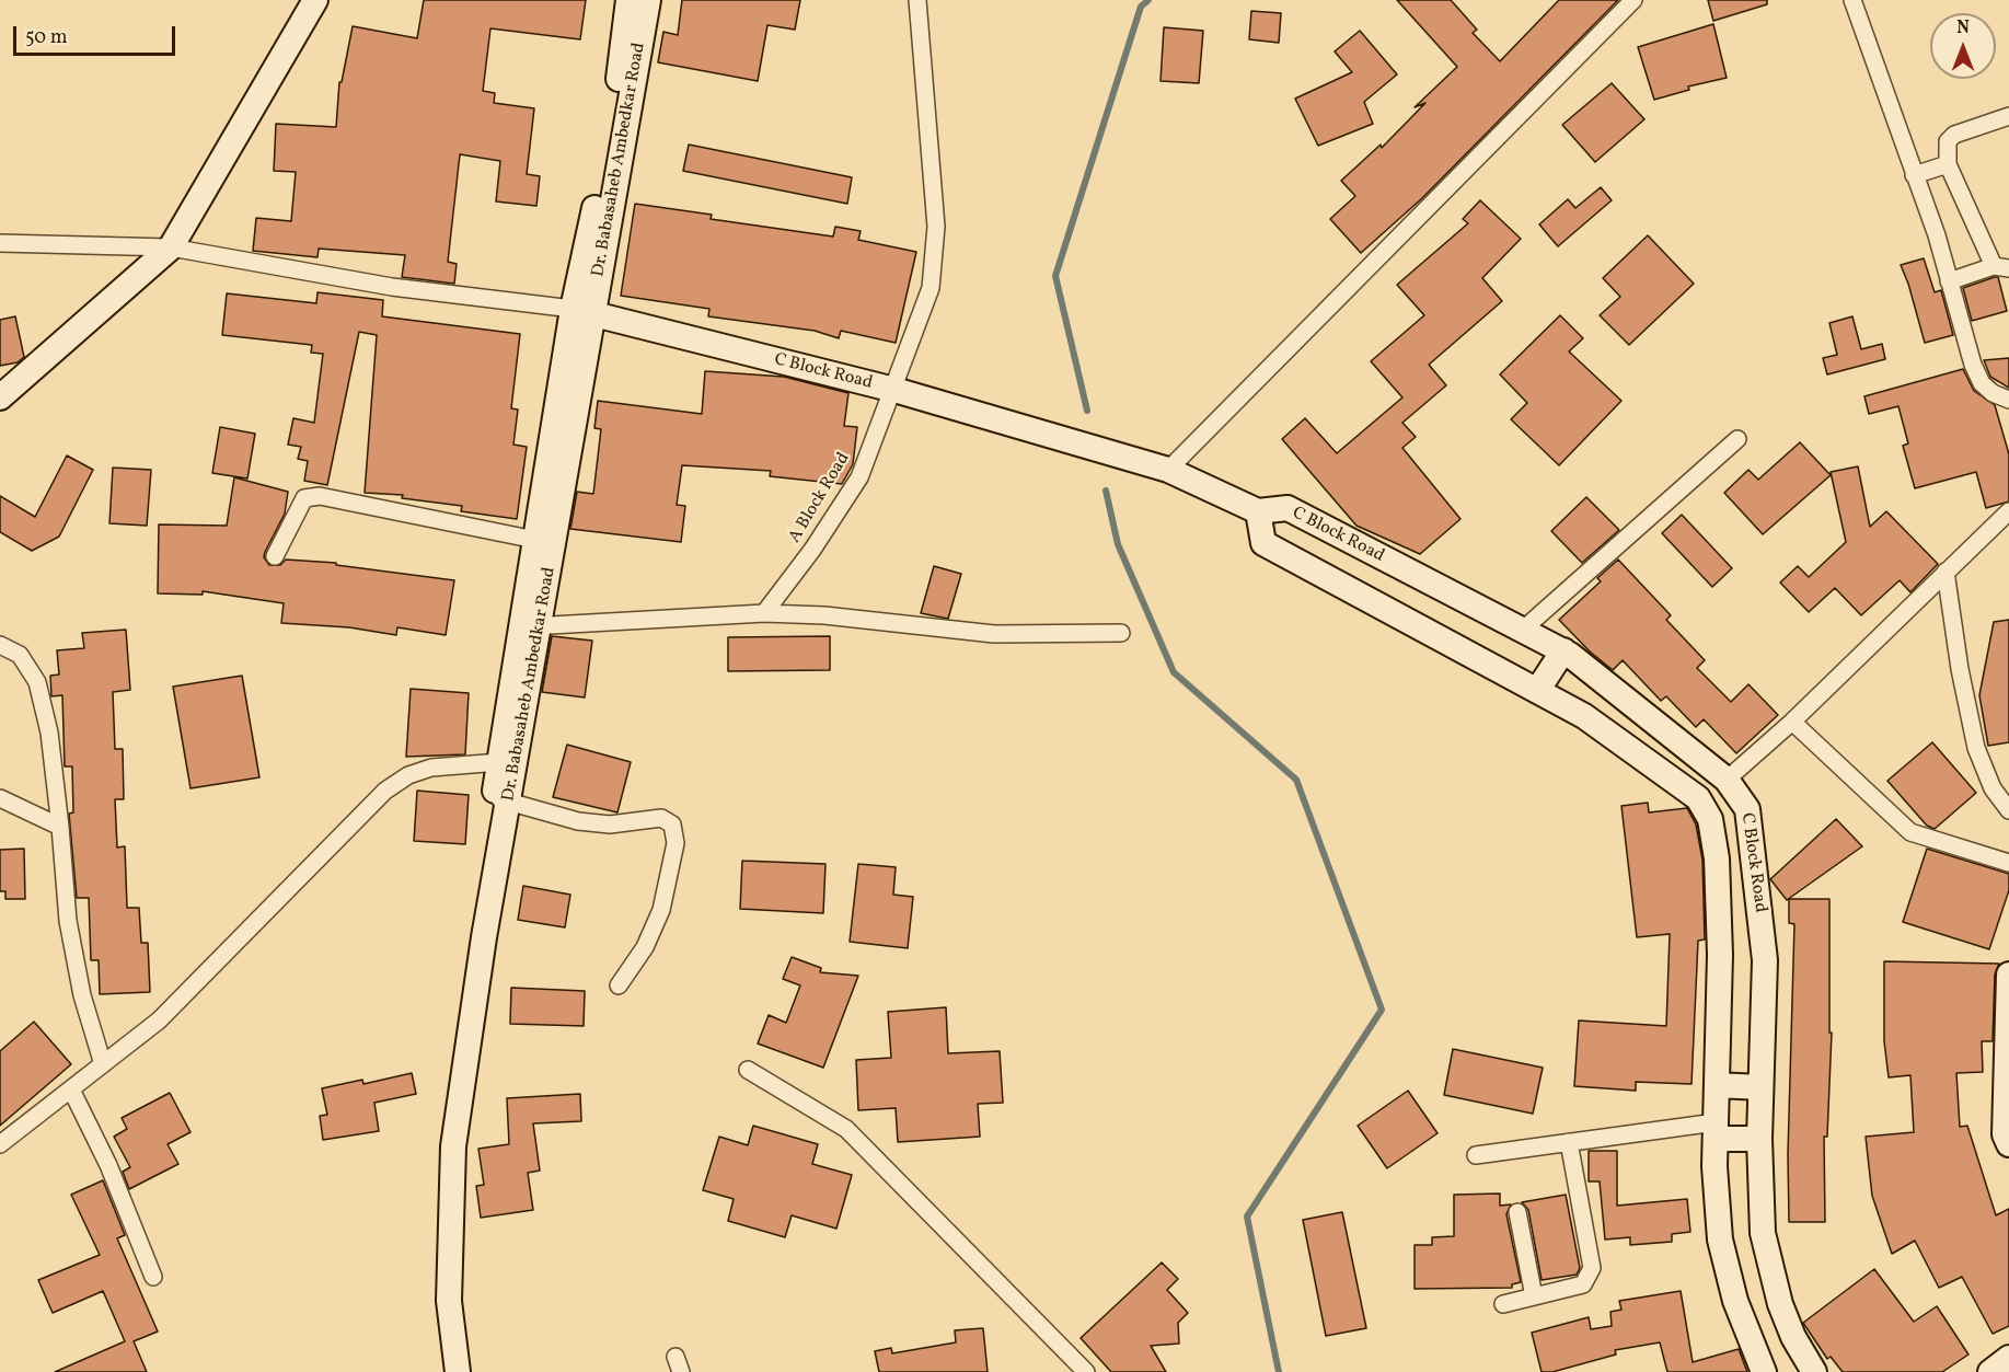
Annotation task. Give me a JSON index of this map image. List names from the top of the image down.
{
  "streets": {
    "street": ["Dr. Babasaheb Ambedkar Road", "C Block Road", "A Block Road"]
  },
  "crossings": [
    ["Dr. Babasaheb Ambedkar Road", "C Block Road"],
    ["C Block Road", "A Block Road"]
  ],
  "scale_bar": "50 m",
  "north": "top"
}
